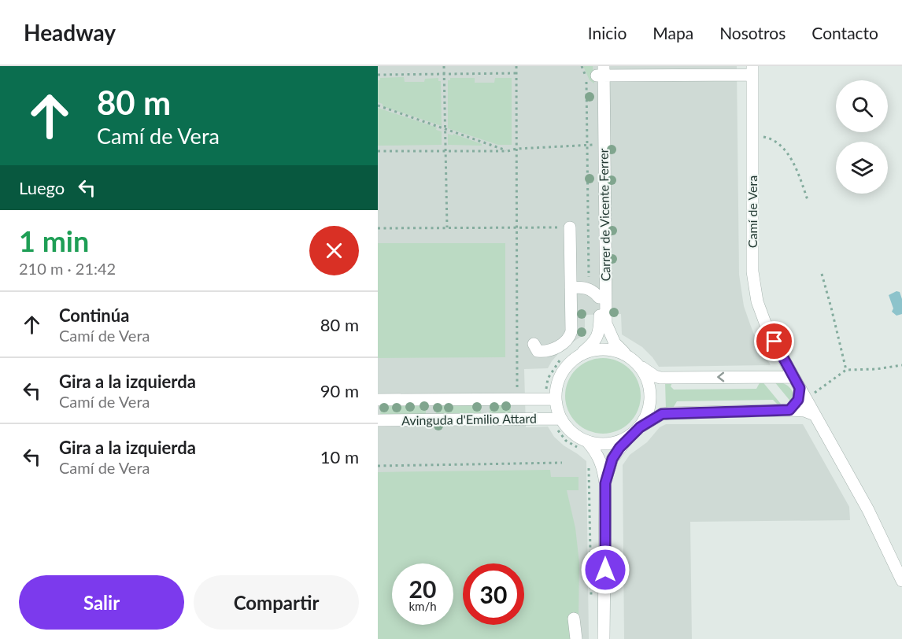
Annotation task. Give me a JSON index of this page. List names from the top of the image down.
{
  "streets": {
    "street": ["Camí de Vera", "Carrer de Vicente Ferrer", "Avinguda d'Emilio Attard"]
  },
  "crossings": [
    ["Carrer de Vicente Ferrer", "Avinguda d'Emilio Attard"]
  ],
  "page": {
    "header": "Headway",
    "nav": [
      "Inicio",
      "Mapa",
      "Nosotros",
      "Contacto"
    ],
    "turn": ["80 m", "Camí de Vera"],
    "then": "Luego",
    "heading": ["1 min", "210 m · 21:42"],
    "list": [
      {
        "name": "Continúa",
        "note": "Camí de Vera",
        "value": "80 m"
      },
      {
        "name": "Gira a la izquierda",
        "note": "Camí de Vera",
        "value": "90 m"
      },
      {
        "name": "Gira a la izquierda",
        "note": "Camí de Vera",
        "value": "10 m"
      }
    ],
    "speed": "20 km/h",
    "limit": "30",
    "buttons": ["Salir", "Compartir"]
  }
}
